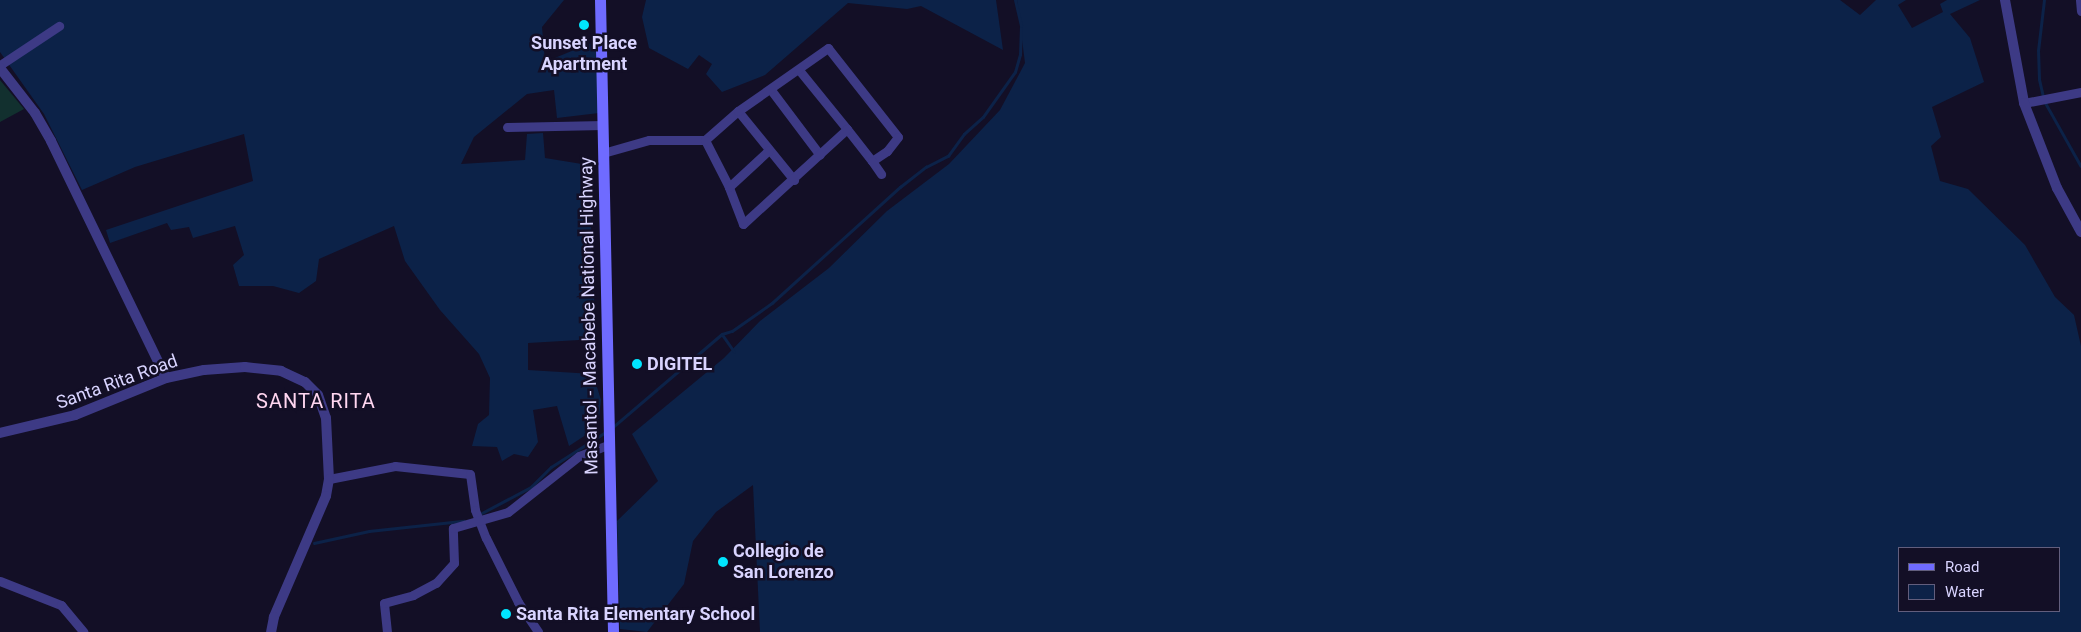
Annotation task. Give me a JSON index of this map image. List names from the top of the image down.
{
  "streets": {
    "main road": ["Masantol - Macabebe National Highway"],
    "street": ["Santa Rita Road"]
  },
  "districts": ["SANTA RITA"],
  "places": [
    "Sunset Place Apartment",
    "DIGITEL",
    "Collegio de San Lorenzo",
    "Santa Rita Elementary School"
  ],
  "legend": ["Road", "Water"]
}
